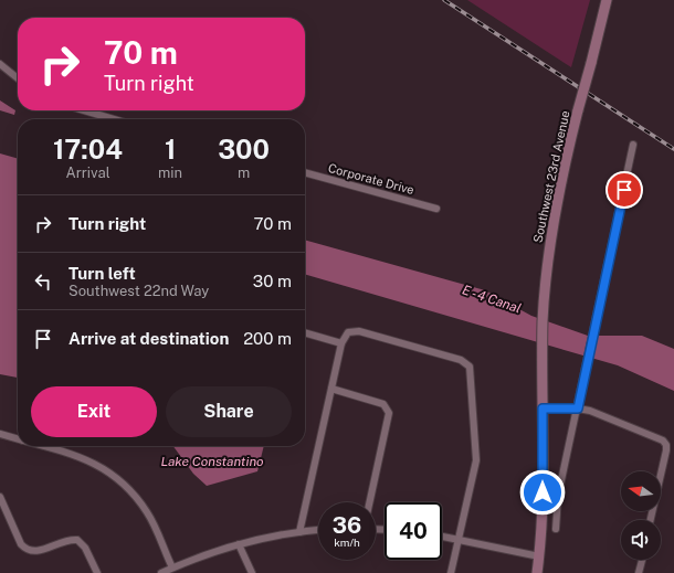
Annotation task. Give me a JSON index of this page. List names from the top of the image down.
{
  "streets": {
    "street": ["Southwest 23rd Avenue", "Corporate Drive"]
  },
  "water": ["E - 4 Canal", "Lake Constantino"],
  "north": "left",
  "page": {
    "turn": ["70 m", "Turn right"],
    "eta": [
      "17:04",
      "Arrival",
      "1",
      "min",
      "300",
      "m"
    ],
    "list": [
      {
        "name": "Turn right",
        "value": "70 m"
      },
      {
        "name": "Turn left",
        "note": "Southwest 22nd Way",
        "value": "30 m"
      },
      {
        "name": "Arrive at destination",
        "value": "200 m"
      }
    ],
    "buttons": ["Exit", "Share"],
    "speed": "36 km/h",
    "limit": "40"
  }
}
